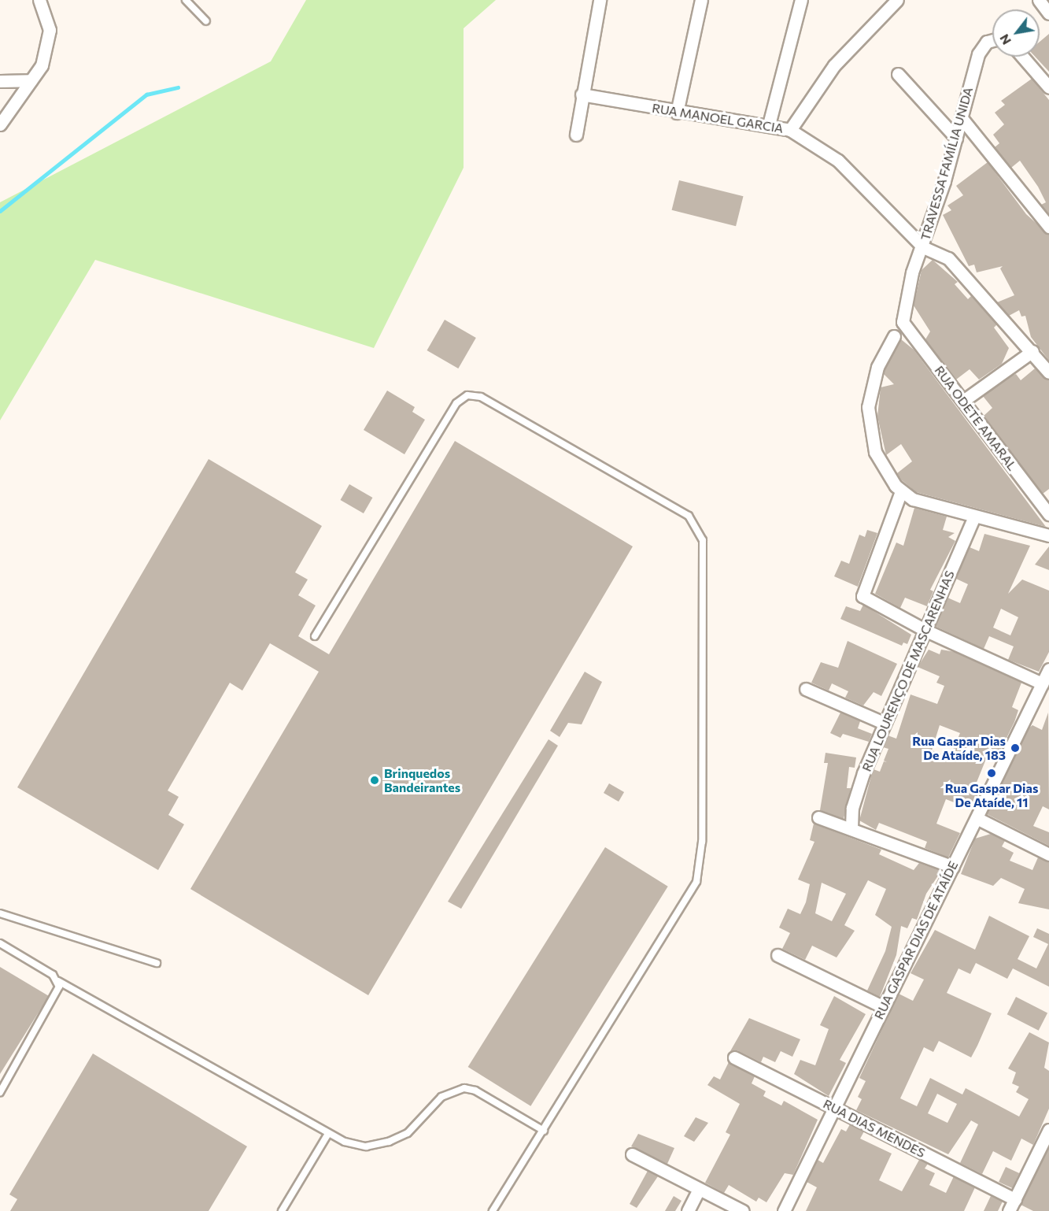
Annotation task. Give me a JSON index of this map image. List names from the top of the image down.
{
  "streets": {
    "street": [
      "RUA MANOEL GARCIA",
      "TRAVESSA FAMÍLIA UNIDA",
      "RUA ODETE AMARAL",
      "RUA LOURENÇO DE MASCARENHAS",
      "RUA GASPAR DIAS DE ATAÍDE",
      "RUA DIAS MENDES"
    ]
  },
  "crossings": [
    ["RUA MANOEL GARCIA", "TRAVESSA FAMÍLIA UNIDA"],
    ["TRAVESSA FAMÍLIA UNIDA", "RUA ODETE AMARAL"],
    ["RUA GASPAR DIAS DE ATAÍDE", "RUA DIAS MENDES"]
  ],
  "places": ["Rua Gaspar Dias De Ataíde, 183", "Rua Gaspar Dias De Ataíde, 11", "Brinquedos Bandeirantes"],
  "north": "bottom left"
}
